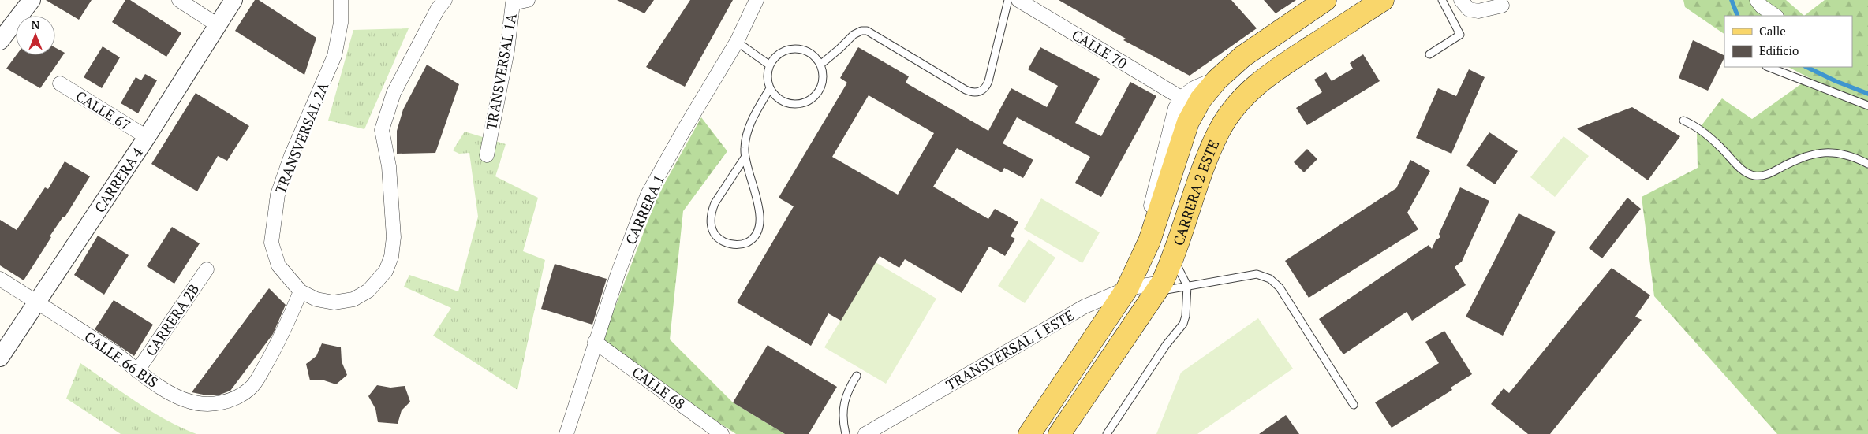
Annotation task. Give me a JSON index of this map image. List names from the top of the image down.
{
  "streets": {
    "main road": ["CARRERA 2 ESTE"],
    "street": [
      "CALLE 70",
      "TRANSVERSAL 1A",
      "CALLE 67",
      "TRANSVERSAL 2A",
      "CARRERA 4",
      "CARRERA 1",
      "CARRERA 2B",
      "TRANSVERSAL 1 ESTE",
      "CALLE 66 BIS",
      "CALLE 68"
    ]
  },
  "crossings": [
    ["CALLE 67", "CARRERA 4"],
    ["TRANSVERSAL 2A", "CALLE 66 BIS"],
    ["CARRERA 4", "CALLE 66 BIS"],
    ["CARRERA 2 ESTE", "TRANSVERSAL 1 ESTE"],
    ["CARRERA 1", "CALLE 68"],
    ["CARRERA 2B", "CALLE 66 BIS"]
  ],
  "legend": ["Calle", "Edificio"],
  "north": "top"
}
